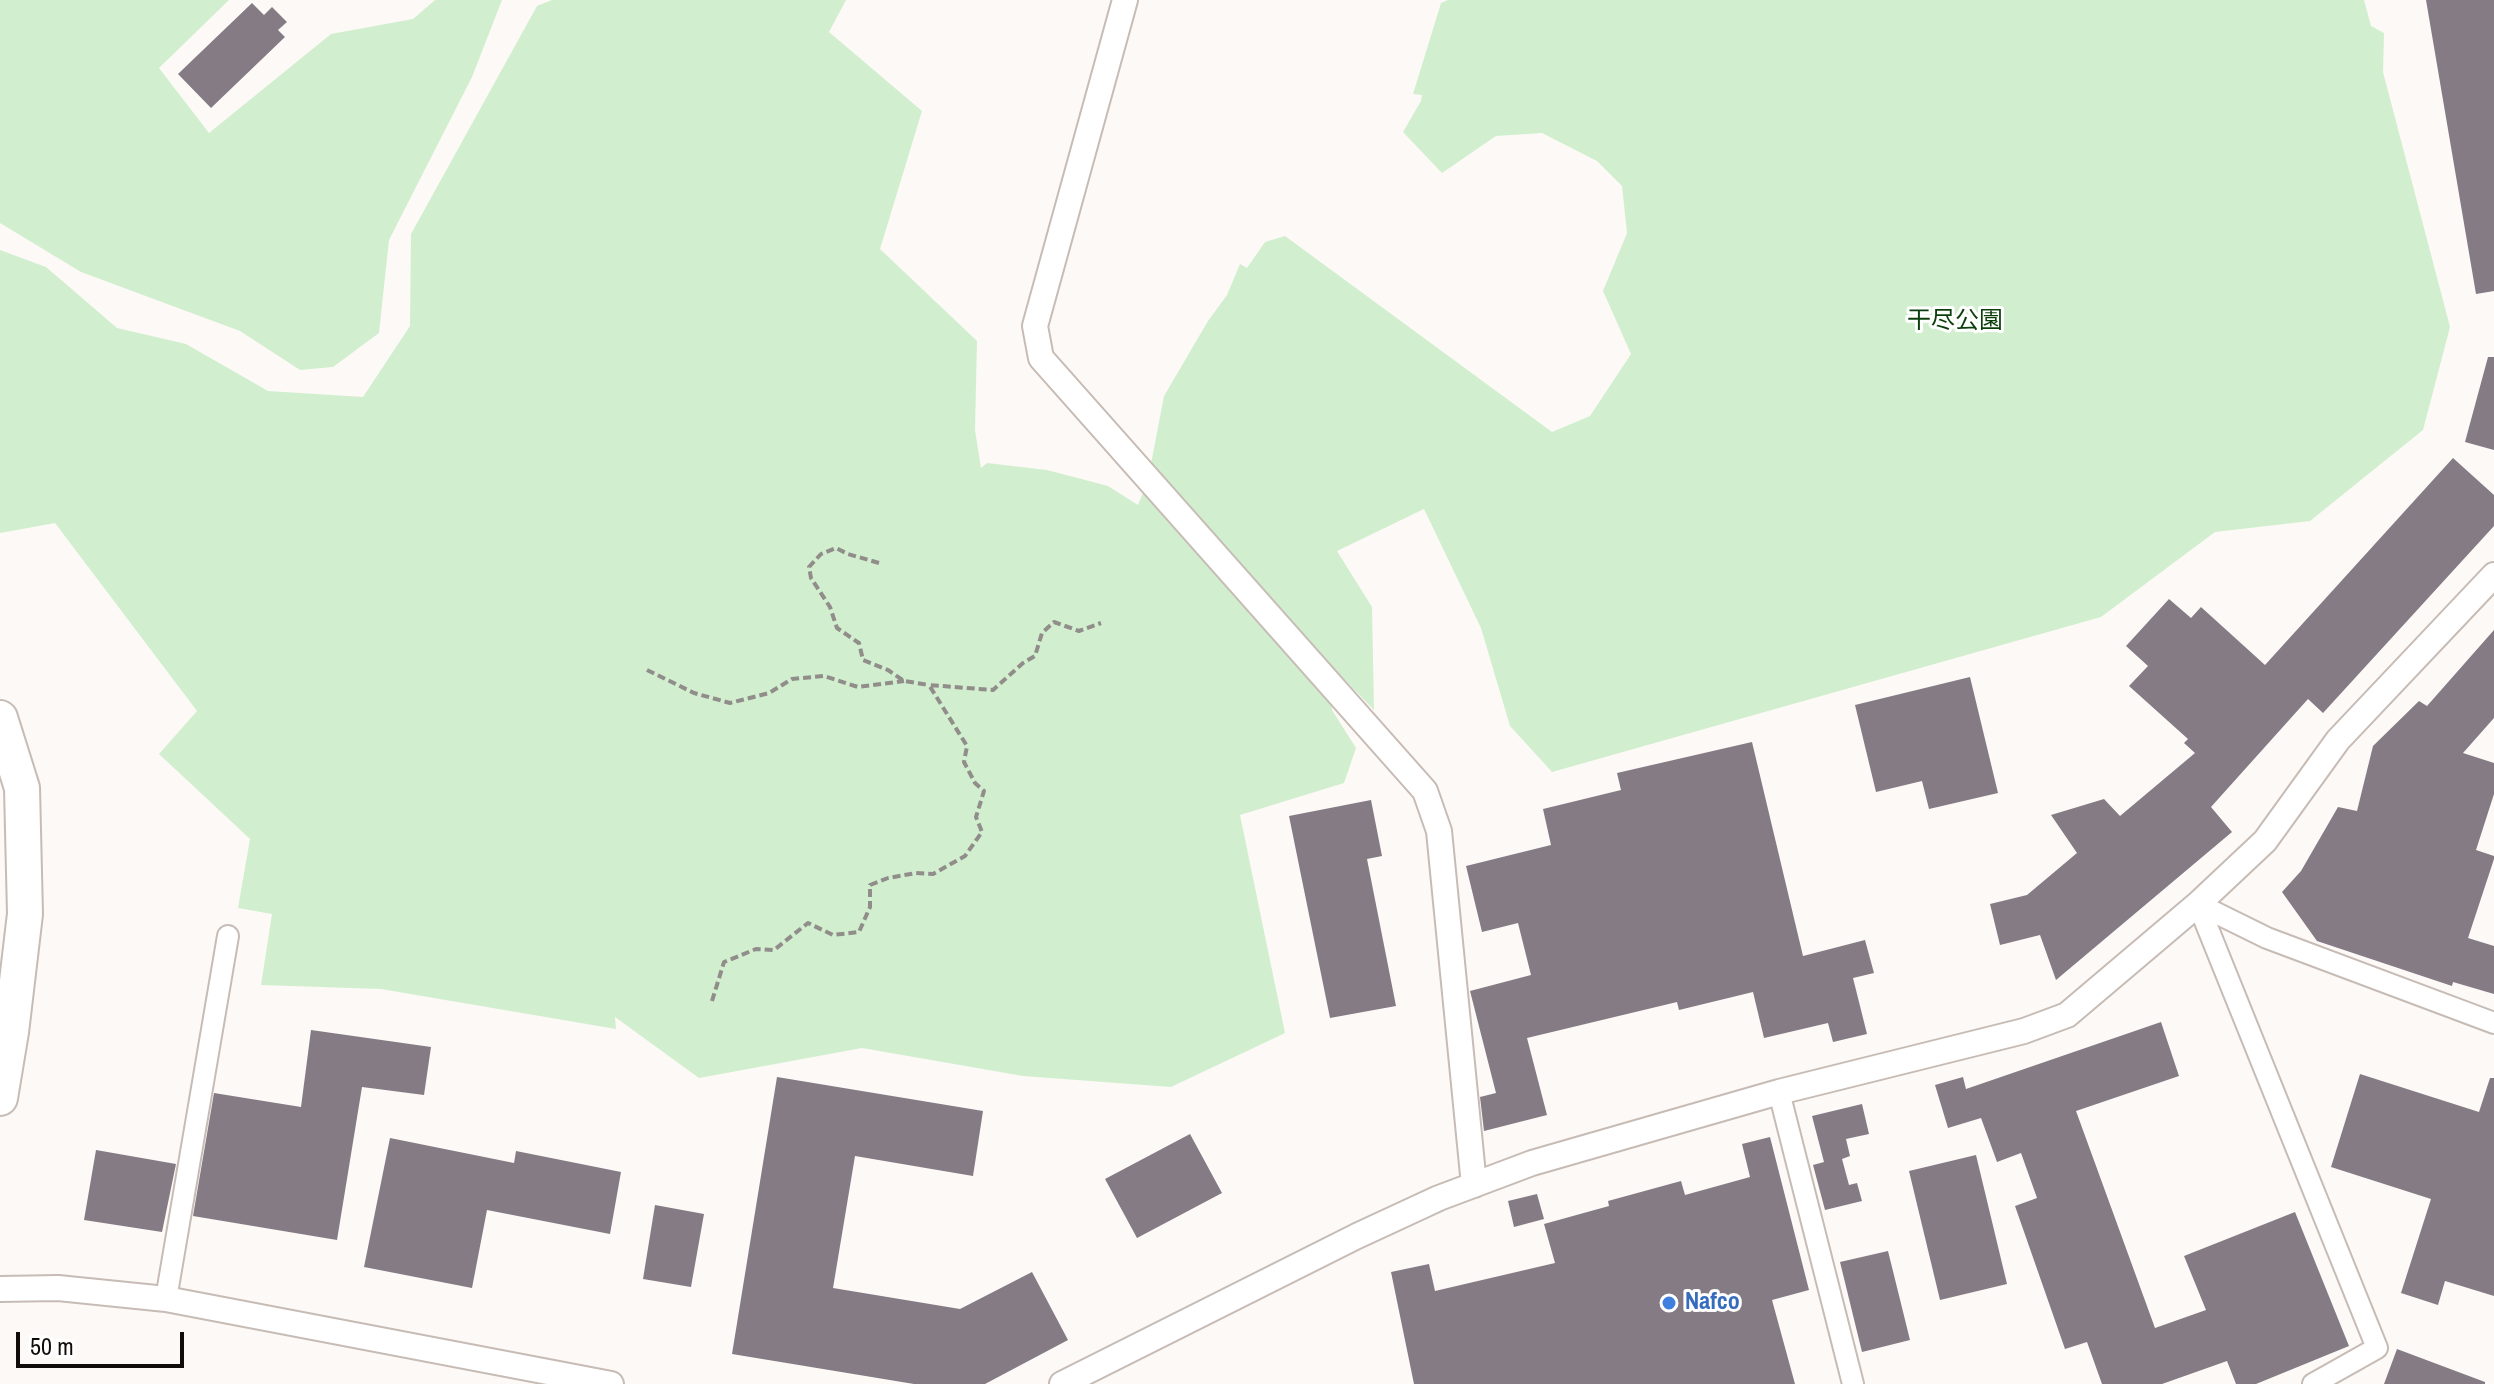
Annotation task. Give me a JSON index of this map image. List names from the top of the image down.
{
  "parks": ["干尽公園"],
  "places": ["Nafco"],
  "scale_bar": "50 m"
}
